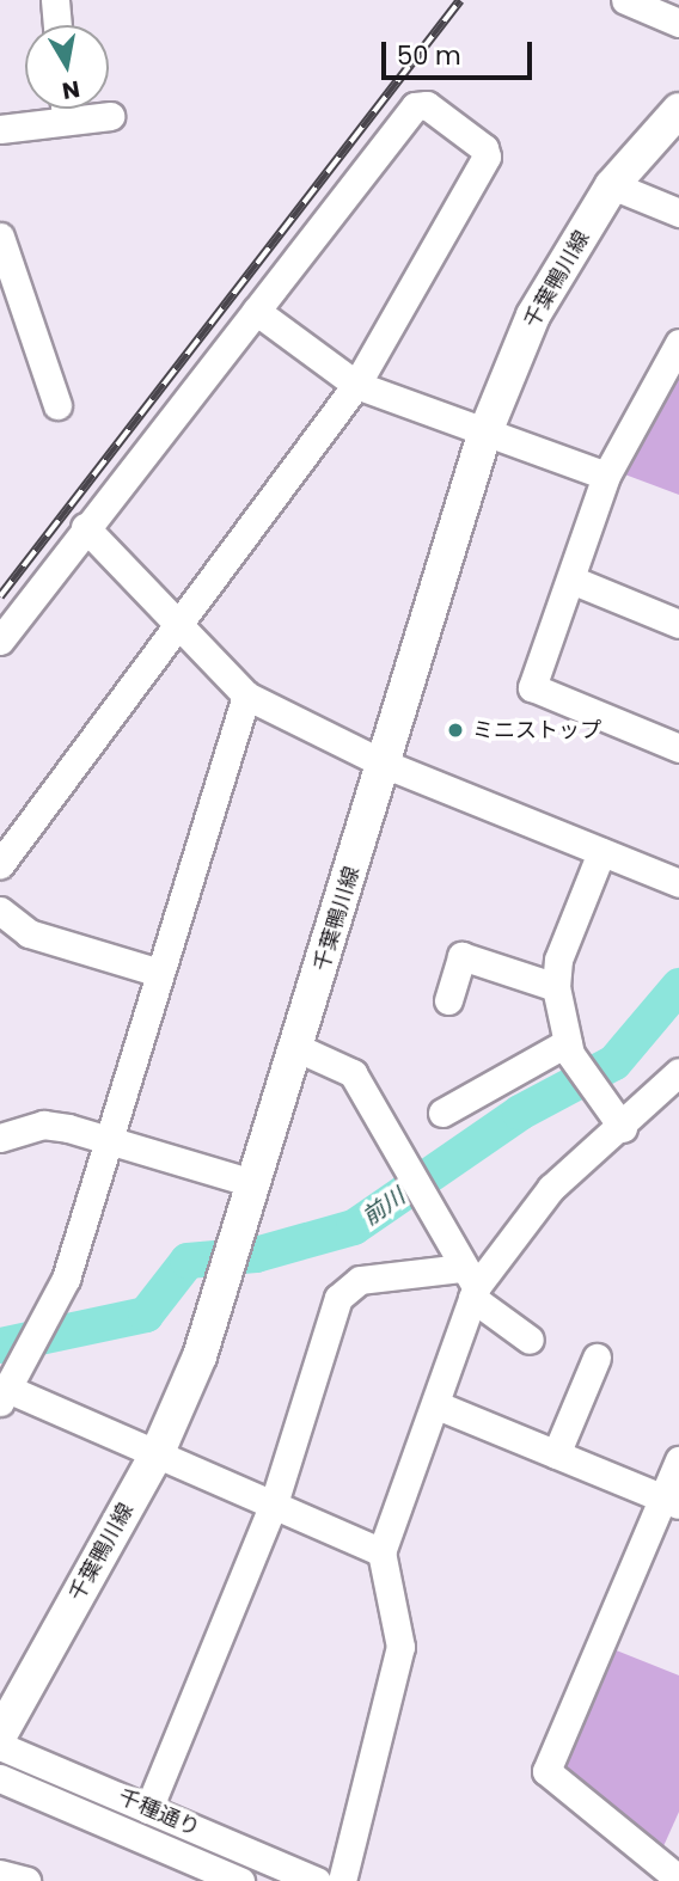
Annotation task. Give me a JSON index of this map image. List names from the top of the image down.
{
  "streets": {
    "main road": ["千葉鴨川線"],
    "street": ["千種通り"]
  },
  "water": ["前川"],
  "places": ["ミニストップ"],
  "scale_bar": "50 m",
  "north": "bottom"
}
